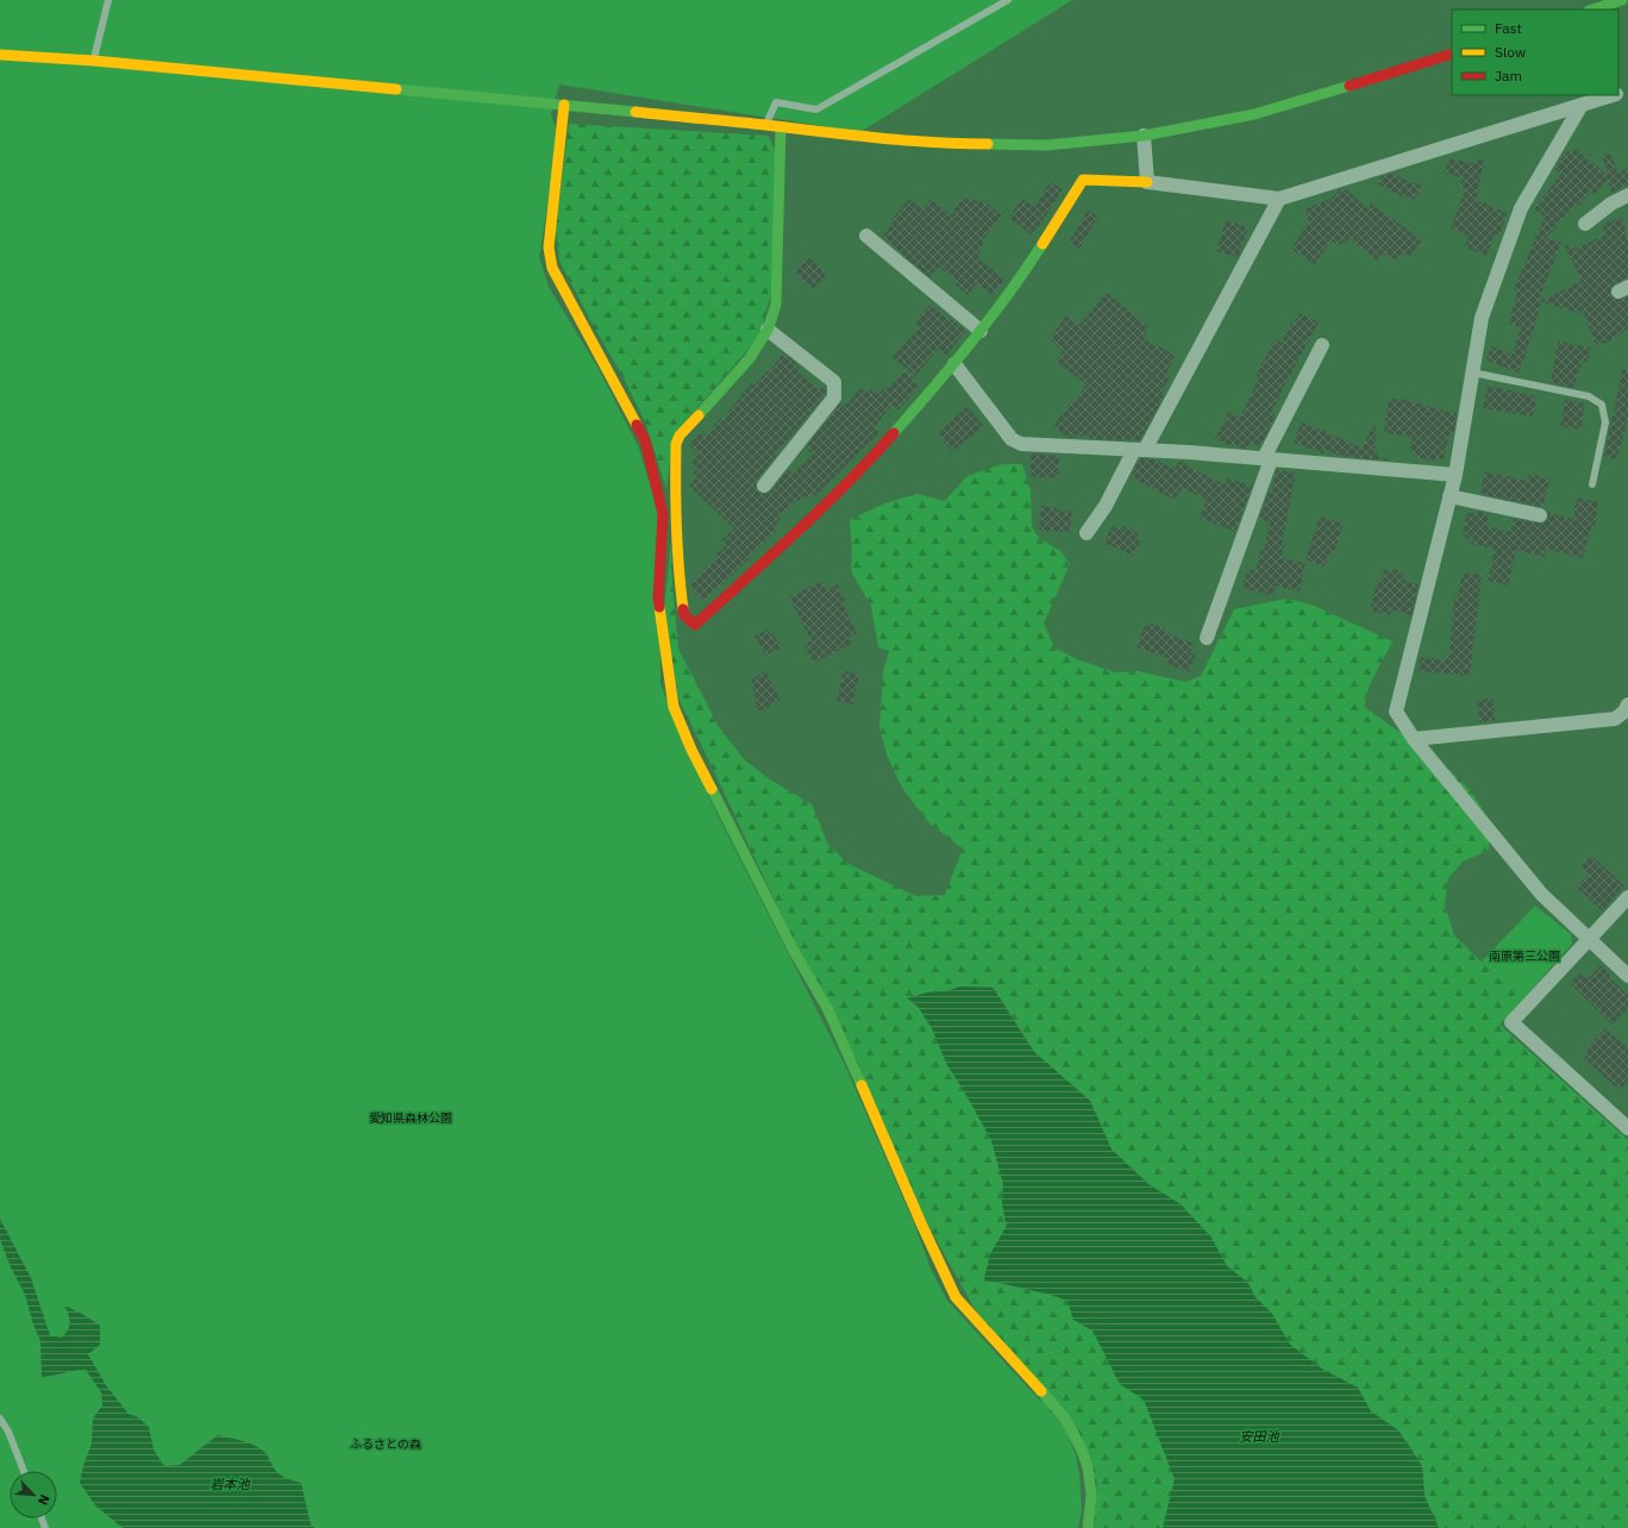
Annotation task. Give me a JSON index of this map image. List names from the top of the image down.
{
  "water": ["安田池", "岩本池"],
  "parks": ["南原第三公園", "愛知県森林公園", "ふるさとの森"],
  "legend": ["Fast", "Slow", "Jam"],
  "north": "bottom right"
}
